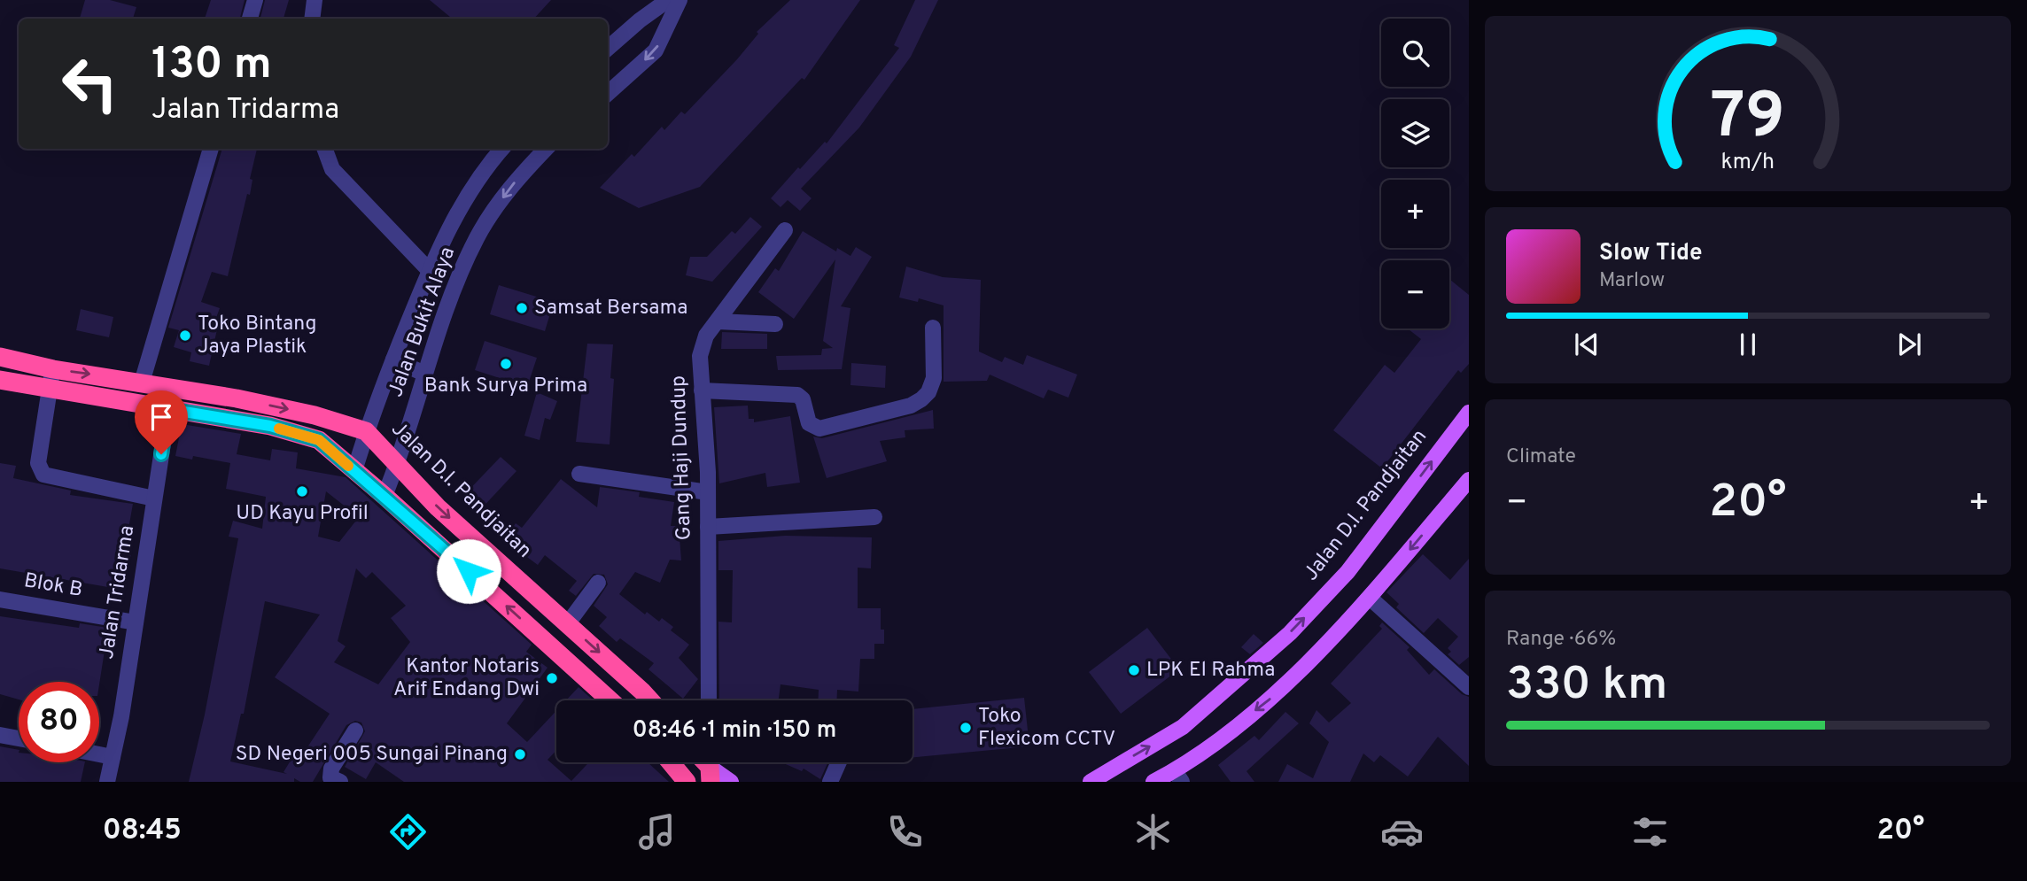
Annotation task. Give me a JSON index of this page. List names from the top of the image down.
{
  "streets": {
    "highway": ["Jalan D.I. Pandjaitan"],
    "street": [
      "Jalan Bukit Alaya",
      "Gang Haji Dundup",
      "Blok B",
      "Jalan Tridarma"
    ]
  },
  "crossings": [
    ["Jalan Bukit Alaya", "Jalan D.I. Pandjaitan"],
    ["Blok B", "Jalan Tridarma"]
  ],
  "places": [
    "Samsat Bersama",
    "Toko Bintang Jaya Plastik",
    "Bank Surya Prima",
    "UD Kayu Profil",
    "LPK El Rahma",
    "Kantor Notaris Arif Endang Dwi",
    "Toko Flexicom CCTV",
    "SD Negeri 005 Sungai Pinang"
  ],
  "page": {
    "map_buttons": ["+", "−"],
    "turn": ["130 m", "Jalan Tridarma"],
    "song": ["Slow Tide", "Marlow"],
    "tile": [
      "Climate",
      ["Range · 66%", "330 km"]
    ],
    "heat": ["−", "20°", "+"],
    "limit": "80",
    "trip": "08:46 · 1 min · 150 m",
    "tabs": ["08:45", "20°"],
    "gauge": ["79", "km/h"]
  }
}
